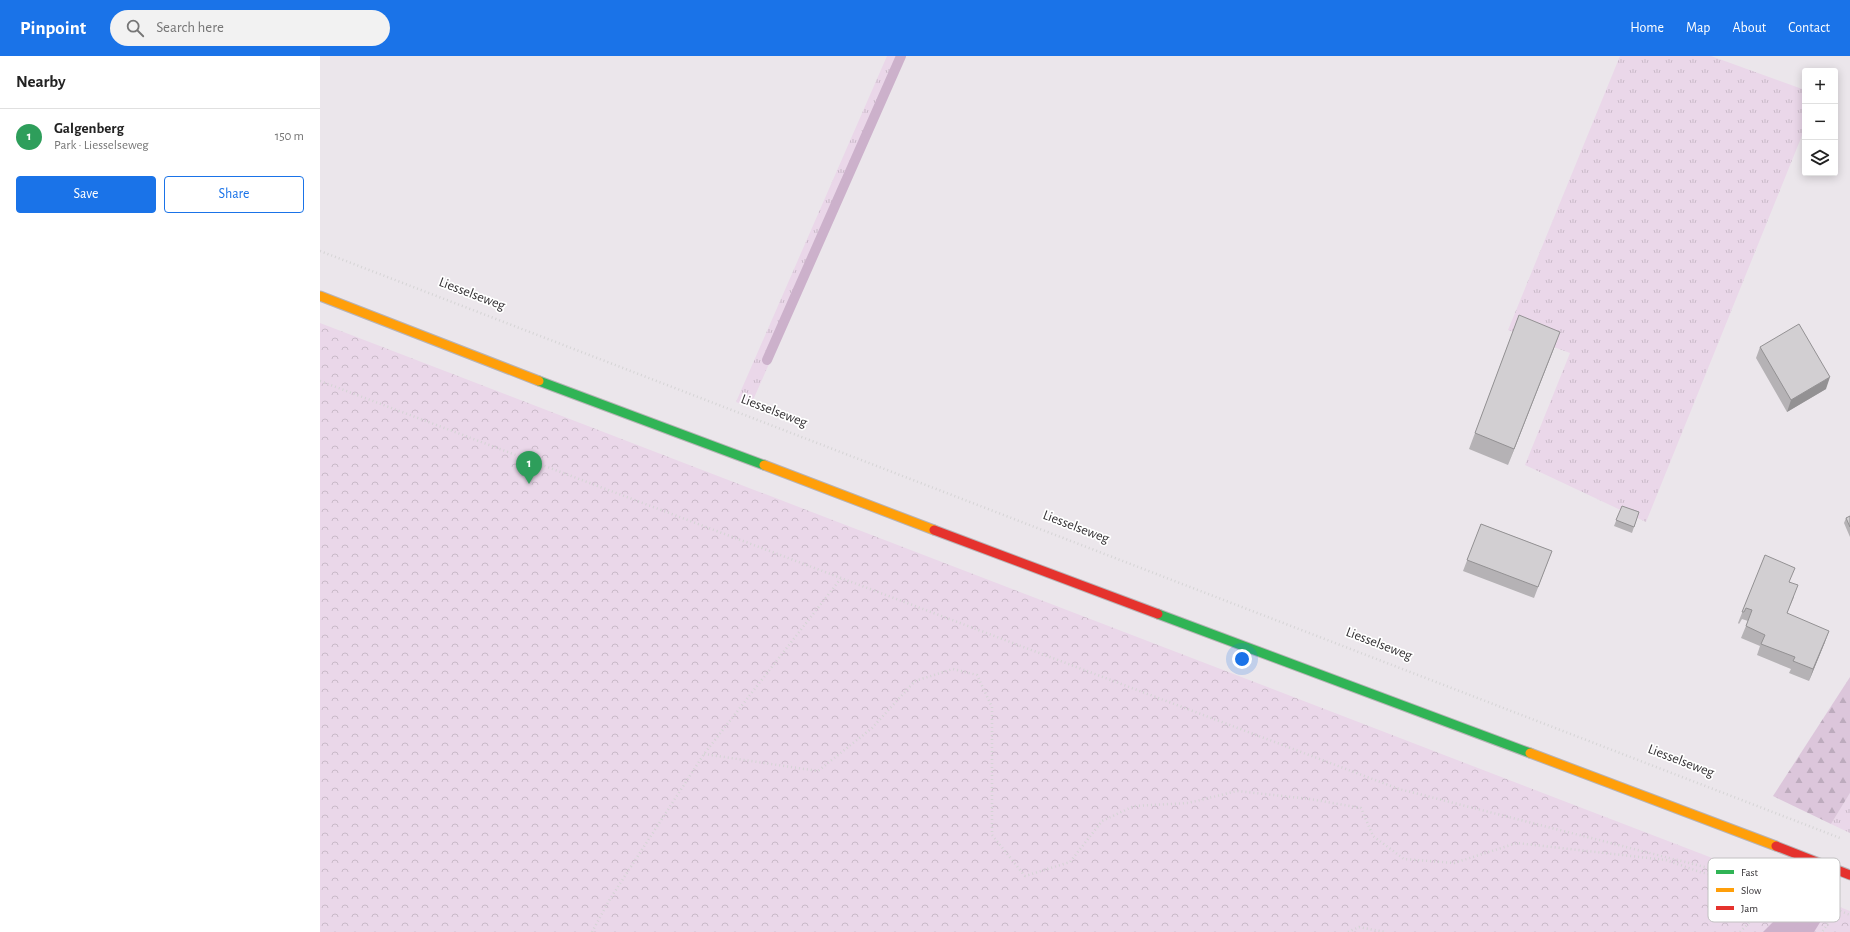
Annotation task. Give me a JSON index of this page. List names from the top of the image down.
{
  "streets": {
    "path": ["Liesselseweg"]
  },
  "legend": ["Fast", "Slow", "Jam"],
  "page": {
    "header": "Pinpoint",
    "search": "Search here",
    "nav": [
      "Home",
      "Map",
      "About",
      "Contact"
    ],
    "heading": "Nearby",
    "map_buttons": ["+", "−"],
    "list": [
      {
        "mark": "1",
        "name": "Galgenberg",
        "note": "Park · Liesselseweg",
        "value": "150 m"
      }
    ],
    "buttons": ["Save", "Share"],
    "pins": "1"
  }
}
